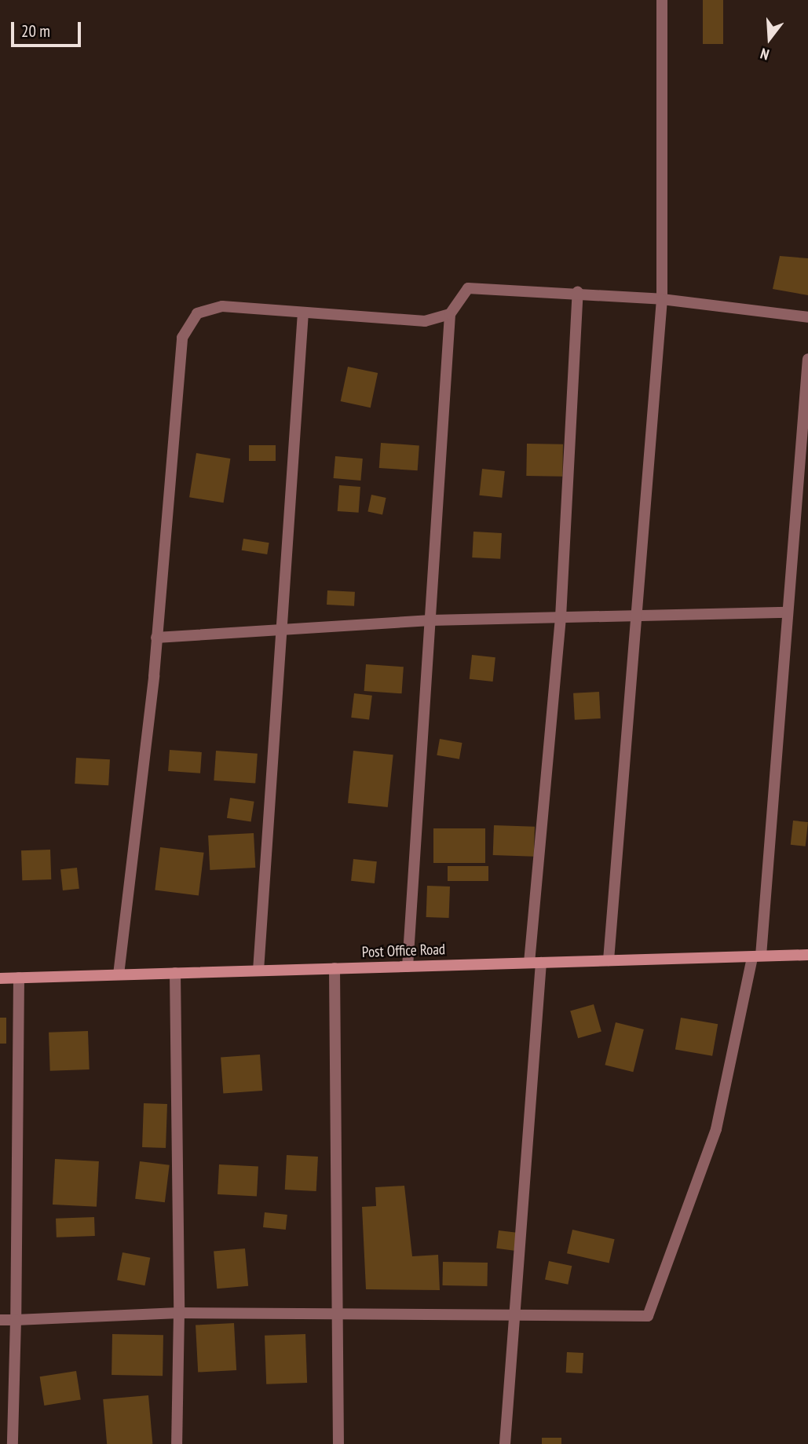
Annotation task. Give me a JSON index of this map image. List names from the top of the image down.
{
  "streets": {
    "street": ["Post Office Road"]
  },
  "scale_bar": "20 m",
  "north": "bottom"
}
